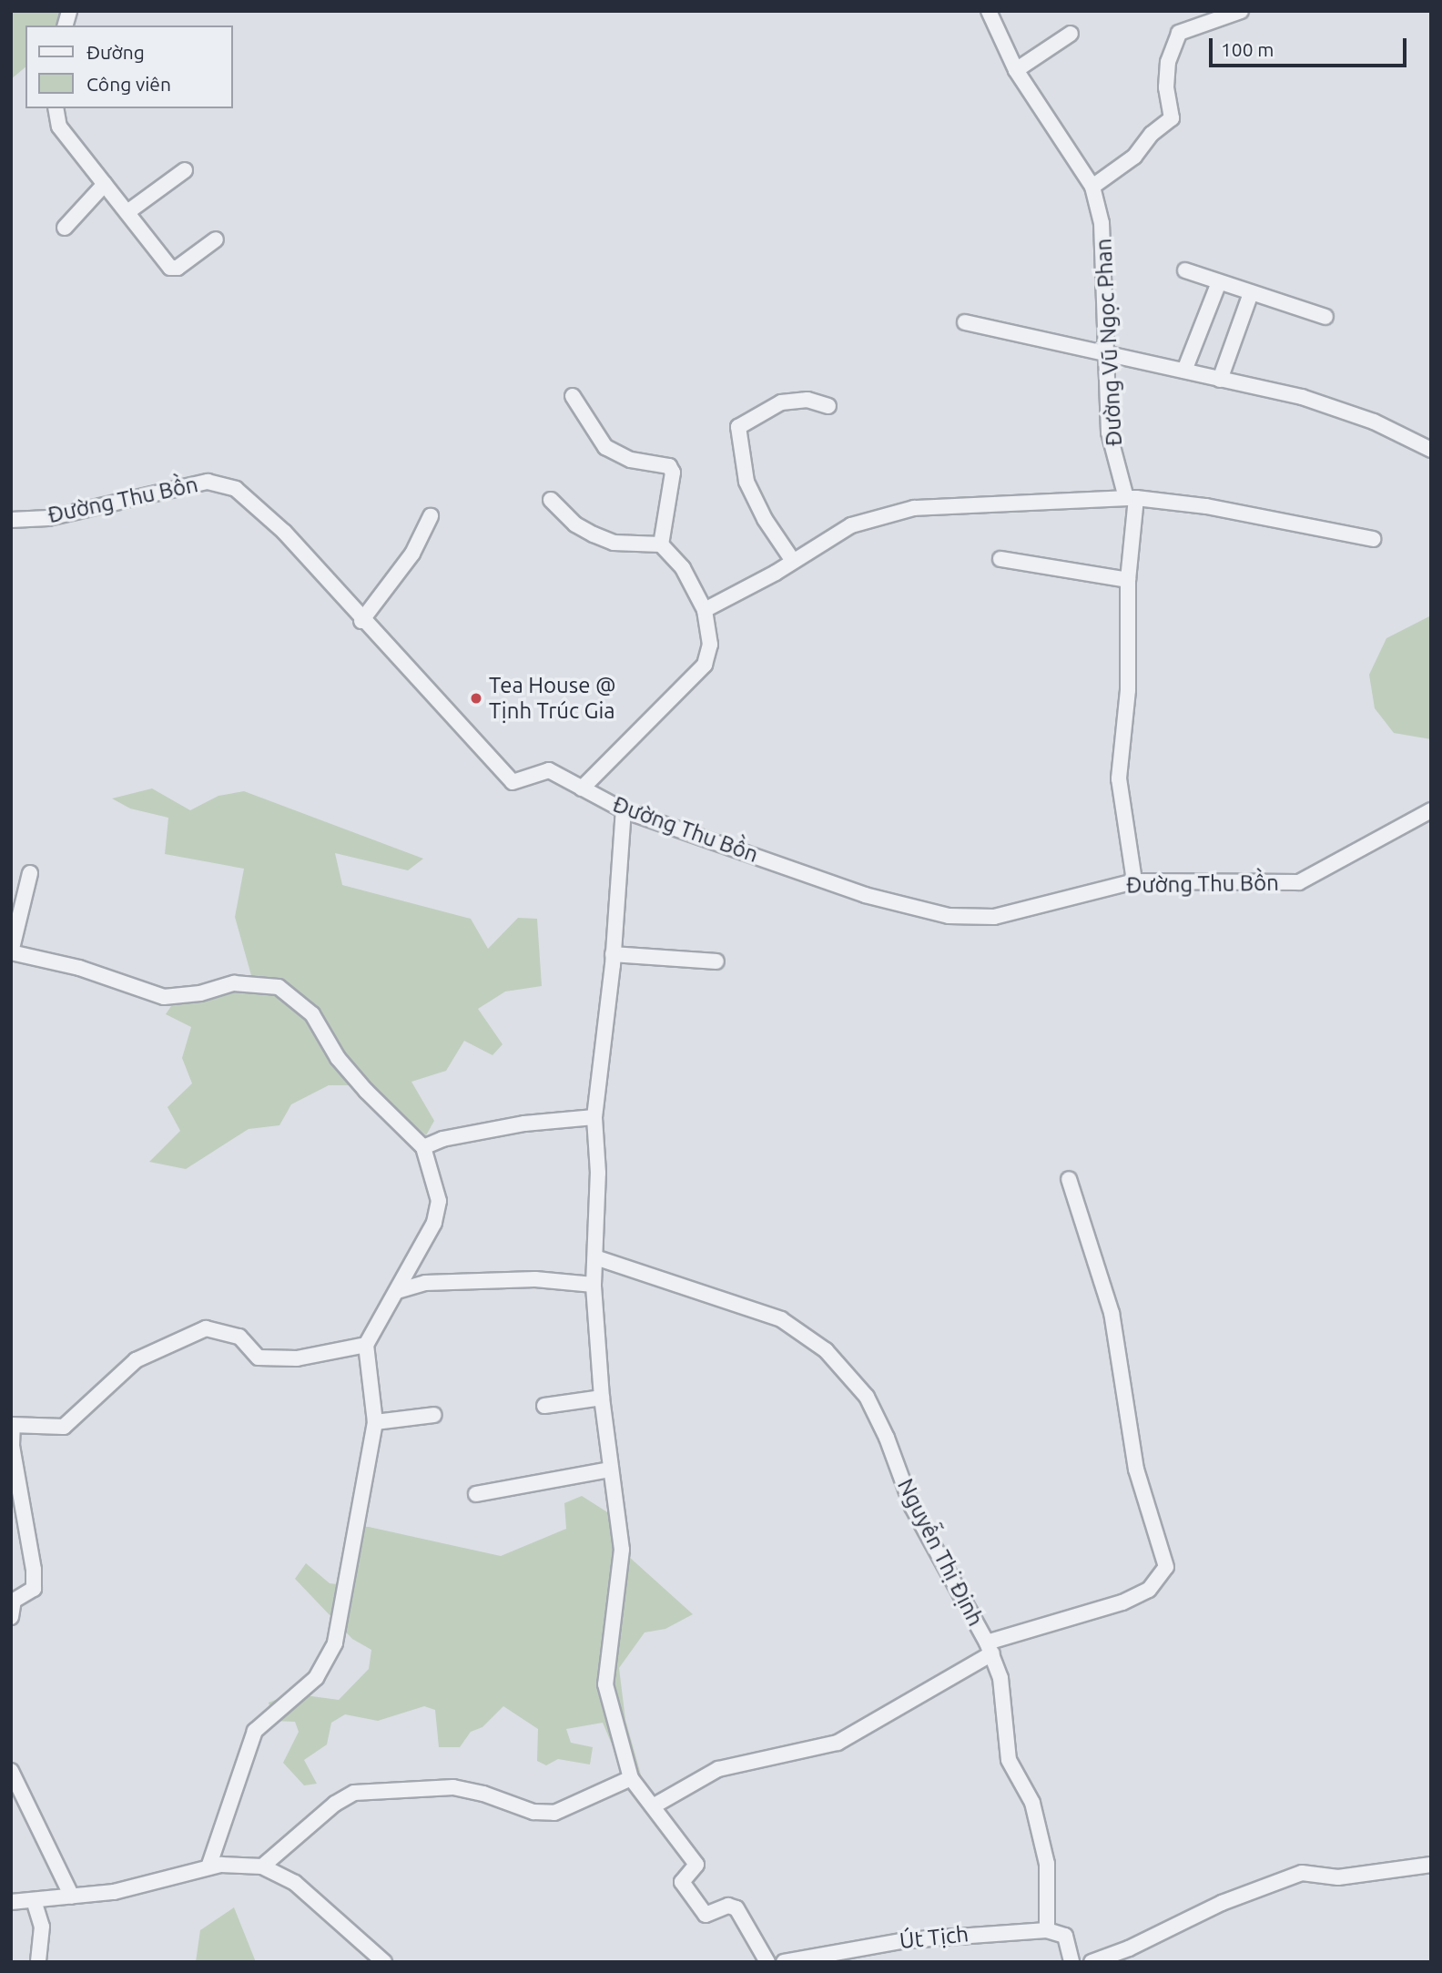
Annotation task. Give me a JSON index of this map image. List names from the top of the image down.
{
  "streets": {
    "street": [
      "Đường Vũ Ngọc Phan",
      "Đường Thu Bồn",
      "Nguyễn Thị Định",
      "Út Tịch"
    ]
  },
  "crossings": [
    ["Đường Vũ Ngọc Phan", "Đường Thu Bồn"],
    ["Nguyễn Thị Định", "Út Tịch"]
  ],
  "places": ["Tea House @ Tịnh Trúc Gia"],
  "legend": ["Đường", "Công viên"],
  "scale_bar": "100 m"
}
